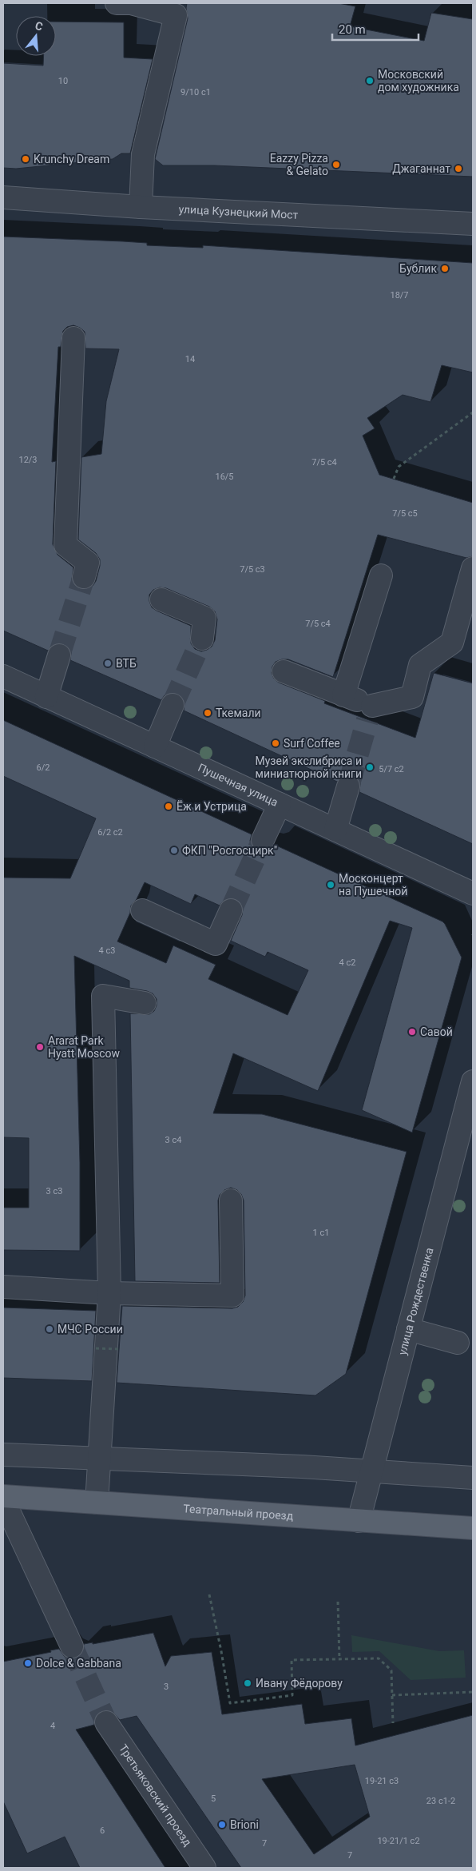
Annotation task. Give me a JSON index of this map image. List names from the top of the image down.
{
  "streets": {
    "main road": ["Театральный проезд"],
    "street": [
      "улица Кузнецкий Мост",
      "Пушечная улица",
      "улица Рождественка",
      "Третьяковский проезд"
    ]
  },
  "crossings": [
    ["улица Рождественка", "Театральный проезд"]
  ],
  "places": [
    "Московский дом художника",
    "Krunchy Dream",
    "Eazzy Pizza & Gelato",
    "Джаганнат",
    "Бублик",
    "ВТБ",
    "Ткемали",
    "Surf Coffee",
    "Музей экслибриса и миниатюрной книги",
    "Ёж и Устрица",
    "ФКП \"Росгосцирк\"",
    "Москонцерт на Пушечной",
    "Савой",
    "Ararat Park Hyatt Moscow",
    "МЧС России",
    "Dolce & Gabbana",
    "Ивану Фёдорову",
    "Brioni"
  ],
  "house_numbers": [
    "10",
    "9/10 с1",
    "18/7",
    "14",
    "12/3",
    "7/5 с4",
    "16/5",
    "7/5 с5",
    "7/5 с3",
    "7/5 с4",
    "6/2",
    "5/7 с2",
    "6/2 с2",
    "4 с3",
    "4 с2",
    "3 с4",
    "3 с3",
    "1 c1",
    "3",
    "4",
    "19-21 с3",
    "5",
    "23 с1-2",
    "6",
    "19-21/1 с2",
    "7",
    "7"
  ],
  "scale_bar": "20 m",
  "north": "top"
}
